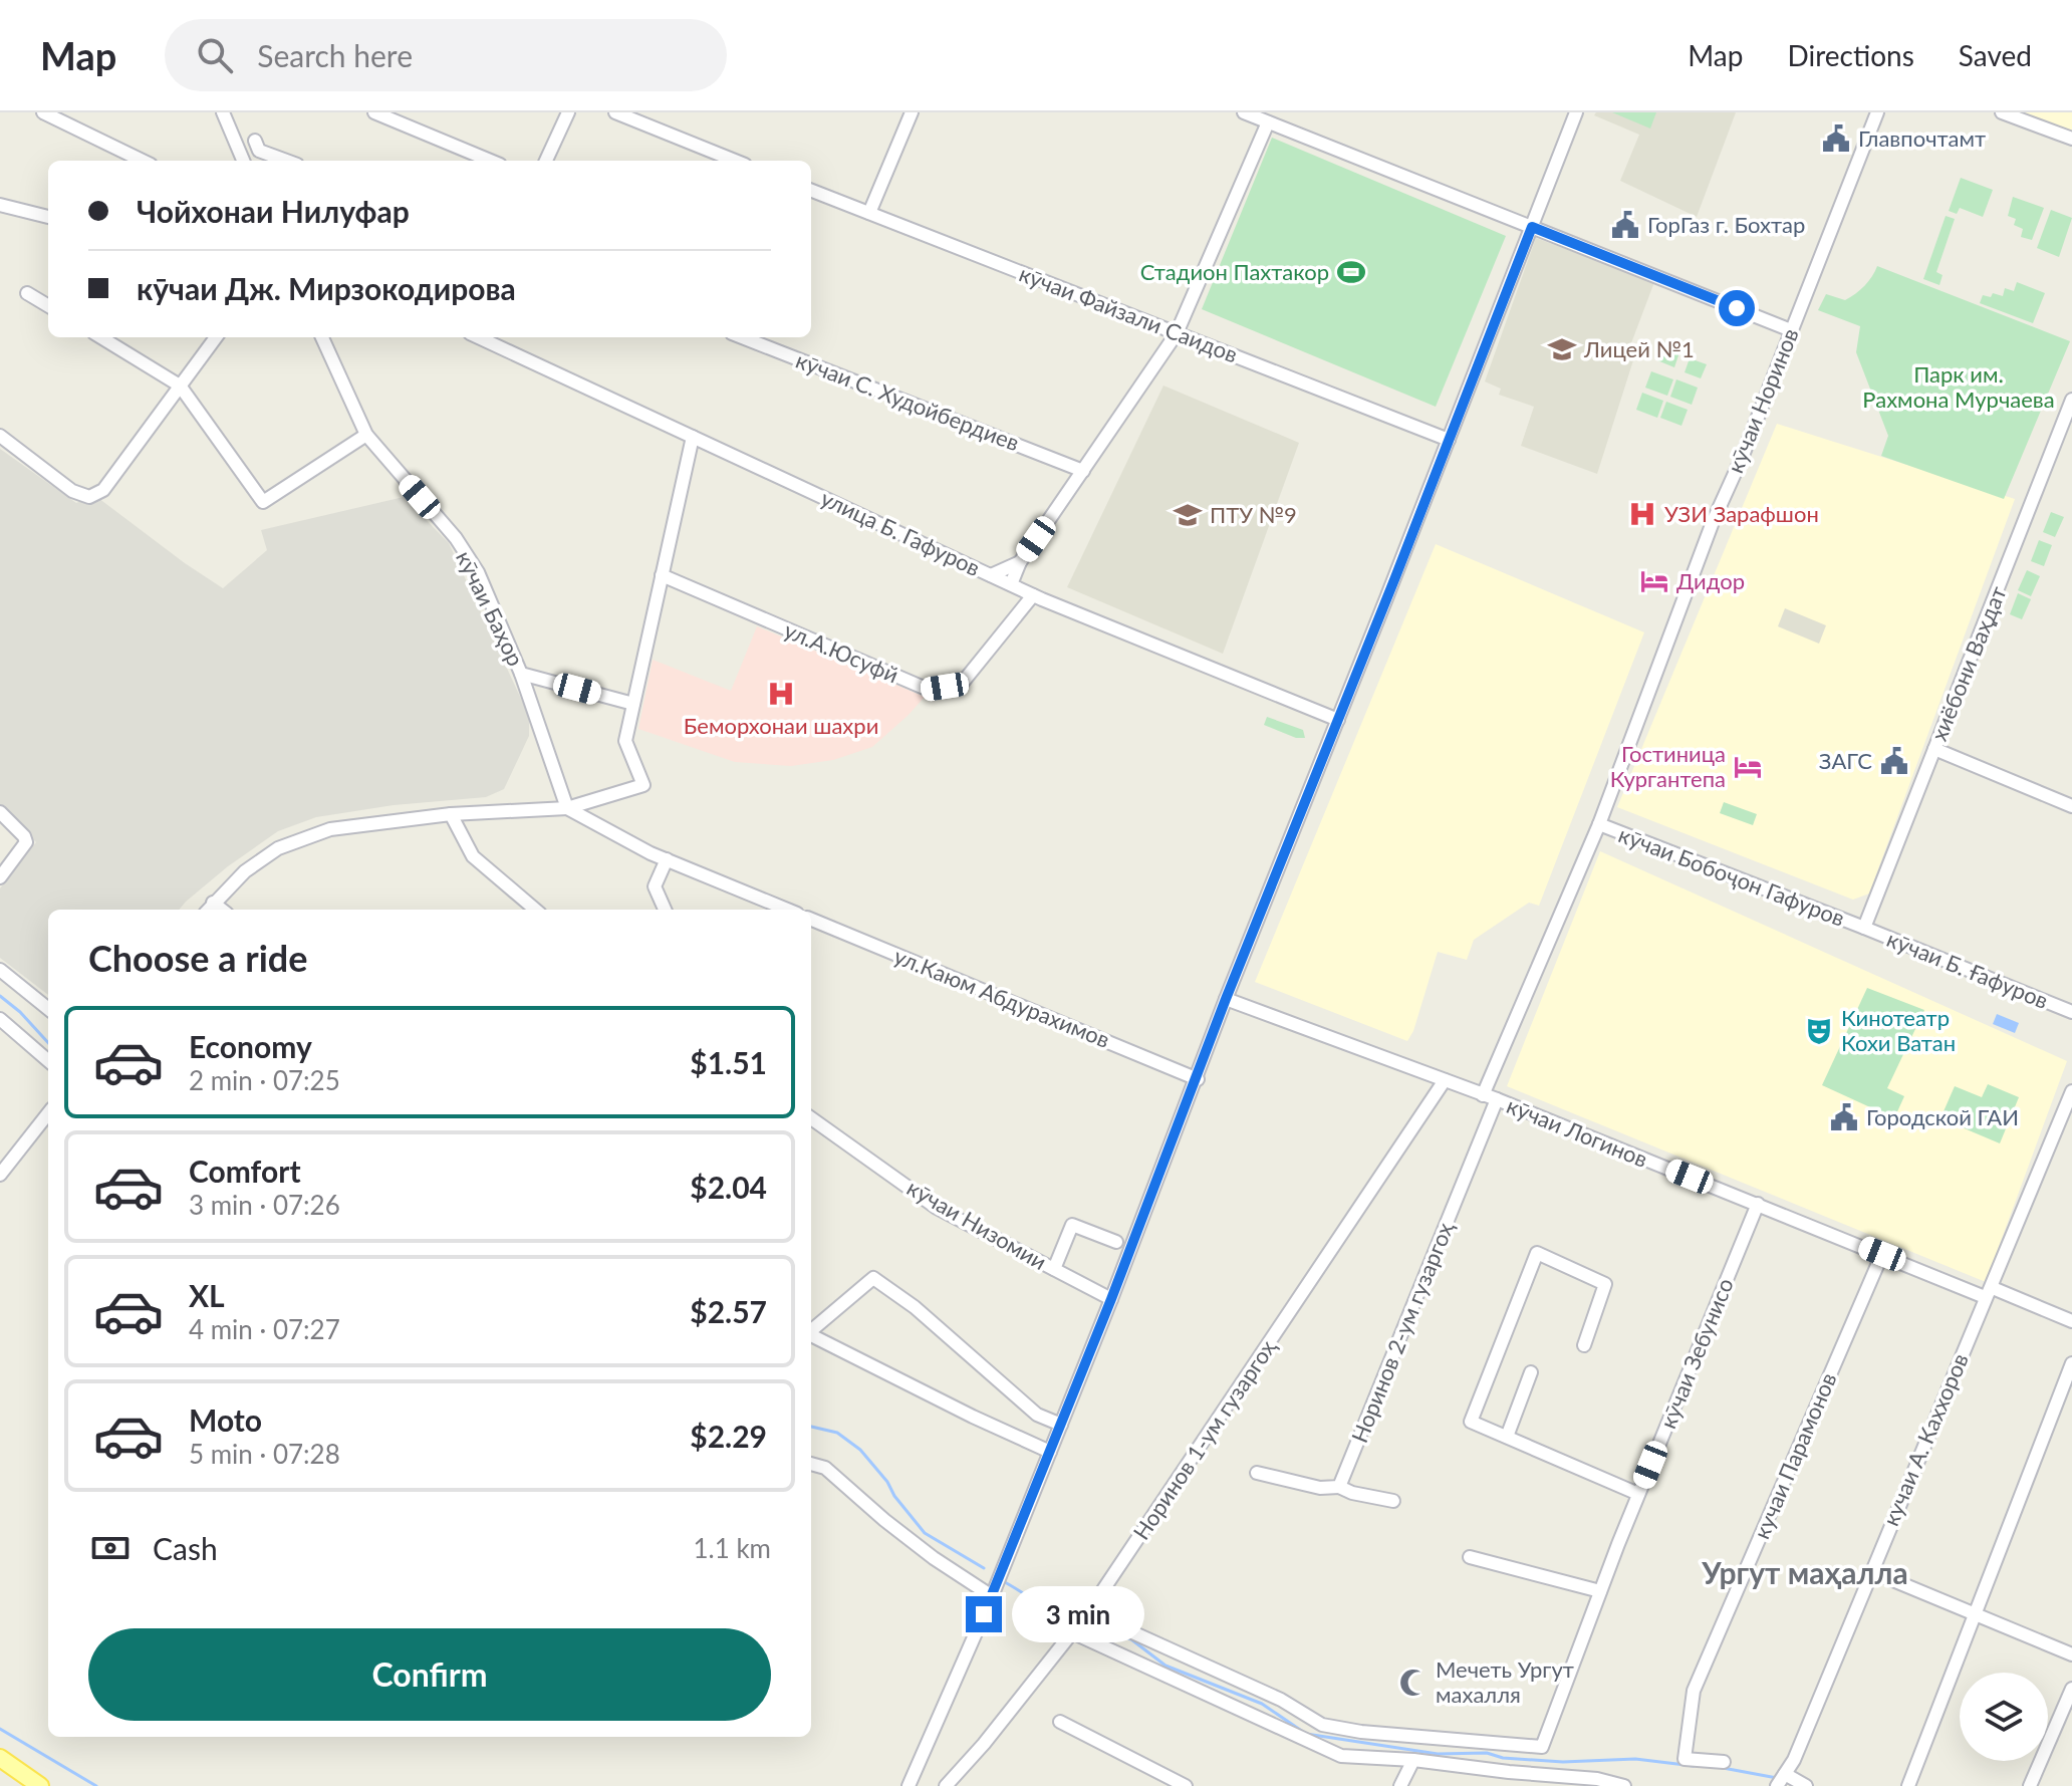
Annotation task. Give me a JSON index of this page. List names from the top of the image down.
{
  "streets": {
    "street": [
      "кӯчаи Файзали Саидов",
      "кӯчаи Норинов",
      "кӯчаи С. Худойбердиев",
      "улица Б. Гафуров",
      "кӯчаи Баҳор",
      "ул.А.Юсуфй",
      "хиёбони Ваҳдат",
      "кӯчаи Бобоҷон Гафуров",
      "кӯчаи Б. Ғафуров",
      "ул.Каюм Абдурахимов",
      "кӯчаи Логинов",
      "кӯчаи Низомии",
      "Норинов 2-ум гузаргоҳ",
      "кӯчаи Зебунисо",
      "Норинов 1-ум гузаргоҳ",
      "кучаи А. Каххоров",
      "кучаи Парамонов"
    ]
  },
  "crossings": [
    ["кӯчаи Норинов", "кӯчаи Бобоҷон Гафуров"],
    ["кӯчаи Норинов", "кӯчаи Логинов"],
    ["улица Б. Гафуров", "ул.А.Юсуфй"],
    ["хиёбони Ваҳдат", "кӯчаи Бобоҷон Гафуров"],
    ["хиёбони Ваҳдат", "кӯчаи Б. Ғафуров"],
    ["кӯчаи Бобоҷон Гафуров", "кӯчаи Б. Ғафуров"],
    ["кӯчаи Логинов", "Норинов 2-ум гузаргоҳ"],
    ["кӯчаи Логинов", "кӯчаи Зебунисо"],
    ["кӯчаи Логинов", "Норинов 1-ум гузаргоҳ"],
    ["кӯчаи Логинов", "кучаи А. Каххоров"],
    ["кӯчаи Логинов", "кучаи Парамонов"]
  ],
  "districts": ["Ургут маҳалла"],
  "parks": ["Парк им. Рахмона Мурчаева"],
  "places": {
    "public building": [
      "Главпочтамт",
      "ГорГаз г. Бохтар",
      "ЗАГС",
      "Городской ГАИ"
    ],
    "sports": ["Стадион Пахтакор"],
    "school or university": ["Лицей №1", "ПТУ №9"],
    "hospital": ["УЗИ Зарафшон", "Беморхонаи шахри"],
    "hotel": ["Дидор", "Гостиница Кургантепа"],
    "theatre": ["Кинотеатр Кохи Ватан"],
    "mosque": ["Мечеть Ургут махалля"]
  },
  "page": {
    "header": "Map",
    "search": "Search here",
    "nav": ["Map", "Directions", "Saved"],
    "banner": ["Чойхонаи Нилуфар", "кӯчаи Дж. Мирзокодирова"],
    "heading": "Choose a ride",
    "list": [
      {
        "name": "Economy",
        "note": "2 min · 07:25",
        "value": "$1.51"
      },
      {
        "name": "Comfort",
        "note": "3 min · 07:26",
        "value": "$2.04"
      },
      {
        "name": "XL",
        "note": "4 min · 07:27",
        "value": "$2.57"
      },
      {
        "name": "Moto",
        "note": "5 min · 07:28",
        "value": "$2.29"
      }
    ],
    "pay": ["Cash", "1.1 km"],
    "bubble": "3 min",
    "buttons": "Confirm"
  }
}
